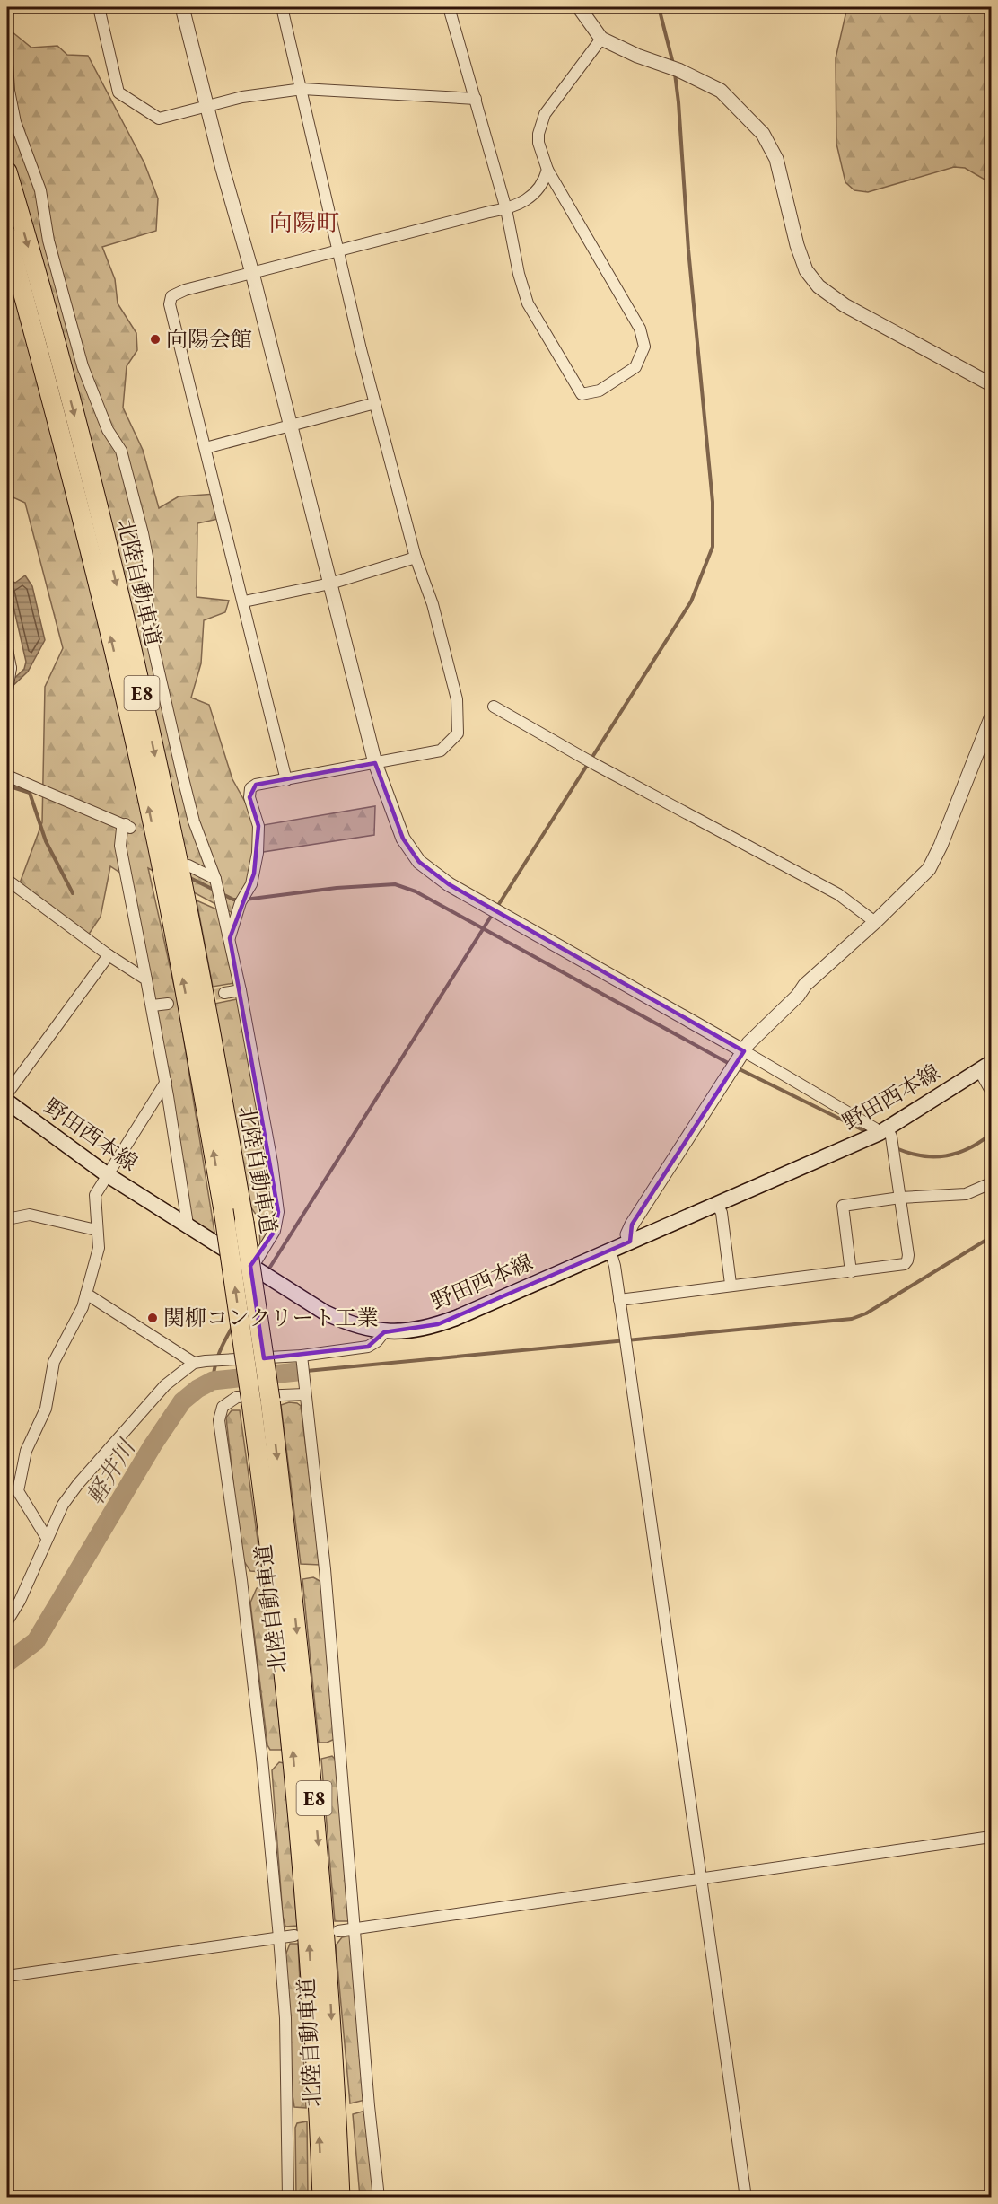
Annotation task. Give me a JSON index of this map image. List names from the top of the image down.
{
  "streets": {
    "highway": ["北陸自動車道", "E8"],
    "main road": ["野田西本線"]
  },
  "districts": ["向陽町"],
  "water": ["軽井川"],
  "places": ["向陽会館", "関柳コンクリート工業"]
}
